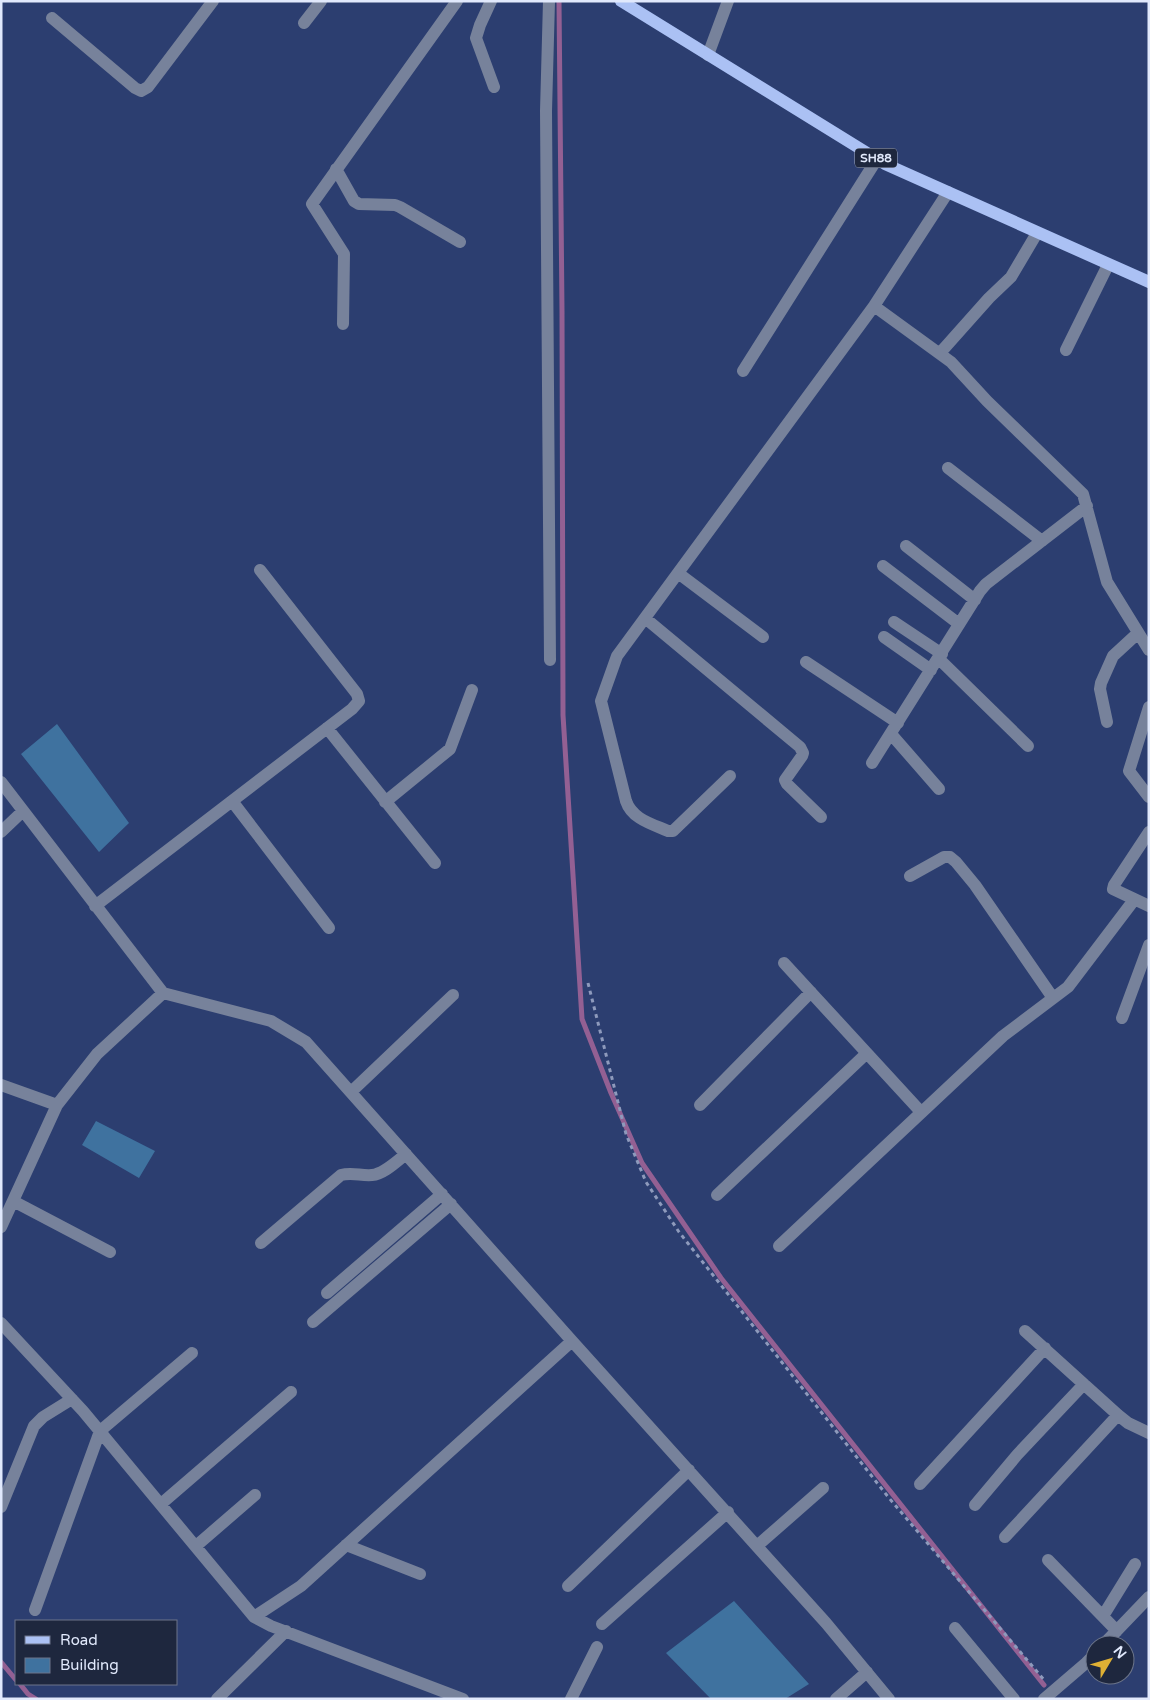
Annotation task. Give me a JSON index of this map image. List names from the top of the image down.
{
  "streets": {
    "main road": ["SH88"]
  },
  "legend": ["Road", "Building"],
  "north": "top right"
}
